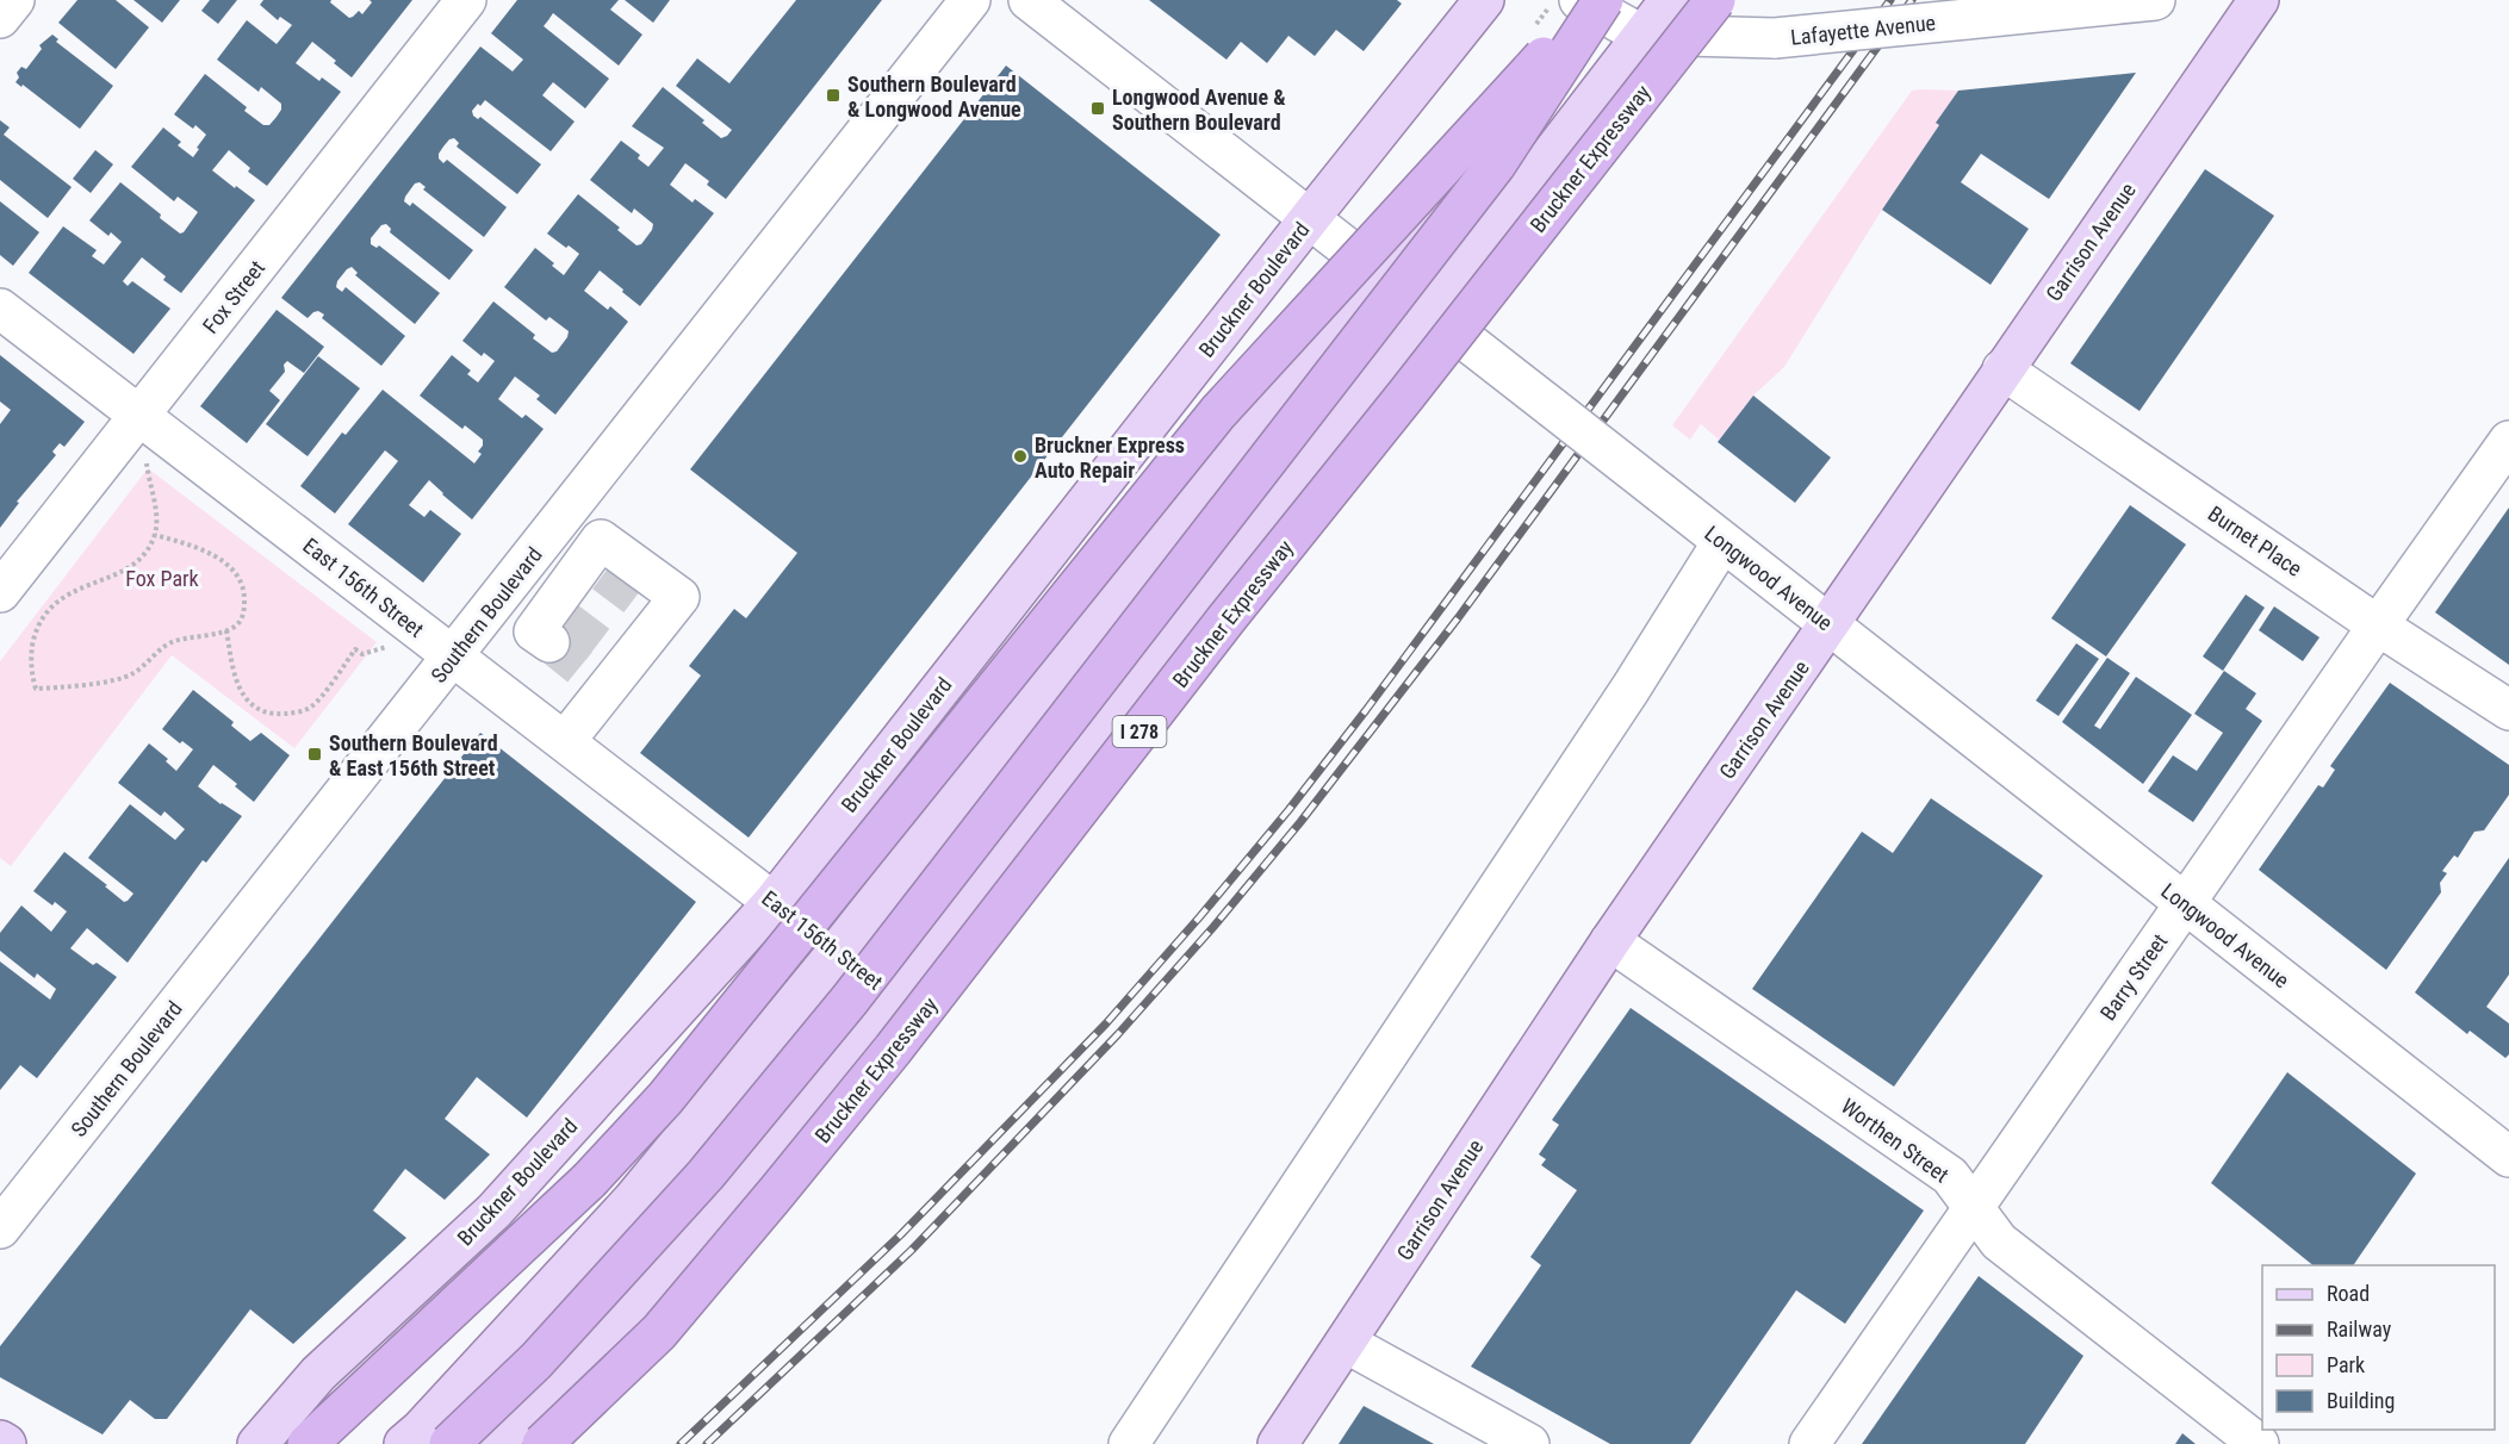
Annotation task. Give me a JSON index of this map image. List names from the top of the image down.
{
  "streets": {
    "highway": ["Bruckner Expressway", "I 278"],
    "main road": ["Garrison Avenue", "Bruckner Boulevard"],
    "street": [
      "Lafayette Avenue",
      "Fox Street",
      "Burnet Place",
      "Longwood Avenue",
      "East 156th Street",
      "Southern Boulevard",
      "Barry Street",
      "Worthen Street"
    ]
  },
  "crossings": [
    ["Garrison Avenue", "Burnet Place"],
    ["Garrison Avenue", "Longwood Avenue"],
    ["Garrison Avenue", "Worthen Street"],
    ["Bruckner Boulevard", "Longwood Avenue"],
    ["Bruckner Boulevard", "East 156th Street"],
    ["Fox Street", "East 156th Street"],
    ["Burnet Place", "Barry Street"],
    ["Longwood Avenue", "Barry Street"],
    ["East 156th Street", "Southern Boulevard"],
    ["Barry Street", "Worthen Street"]
  ],
  "parks": ["Fox Park"],
  "places": {
    "transit": ["Southern Boulevard & Longwood Avenue", "Longwood Avenue & Southern Boulevard", "Southern Boulevard & East 156th Street"],
    "other": ["Bruckner Express Auto Repair"]
  },
  "legend": [
    "Road",
    "Railway",
    "Park",
    "Building"
  ]
}
